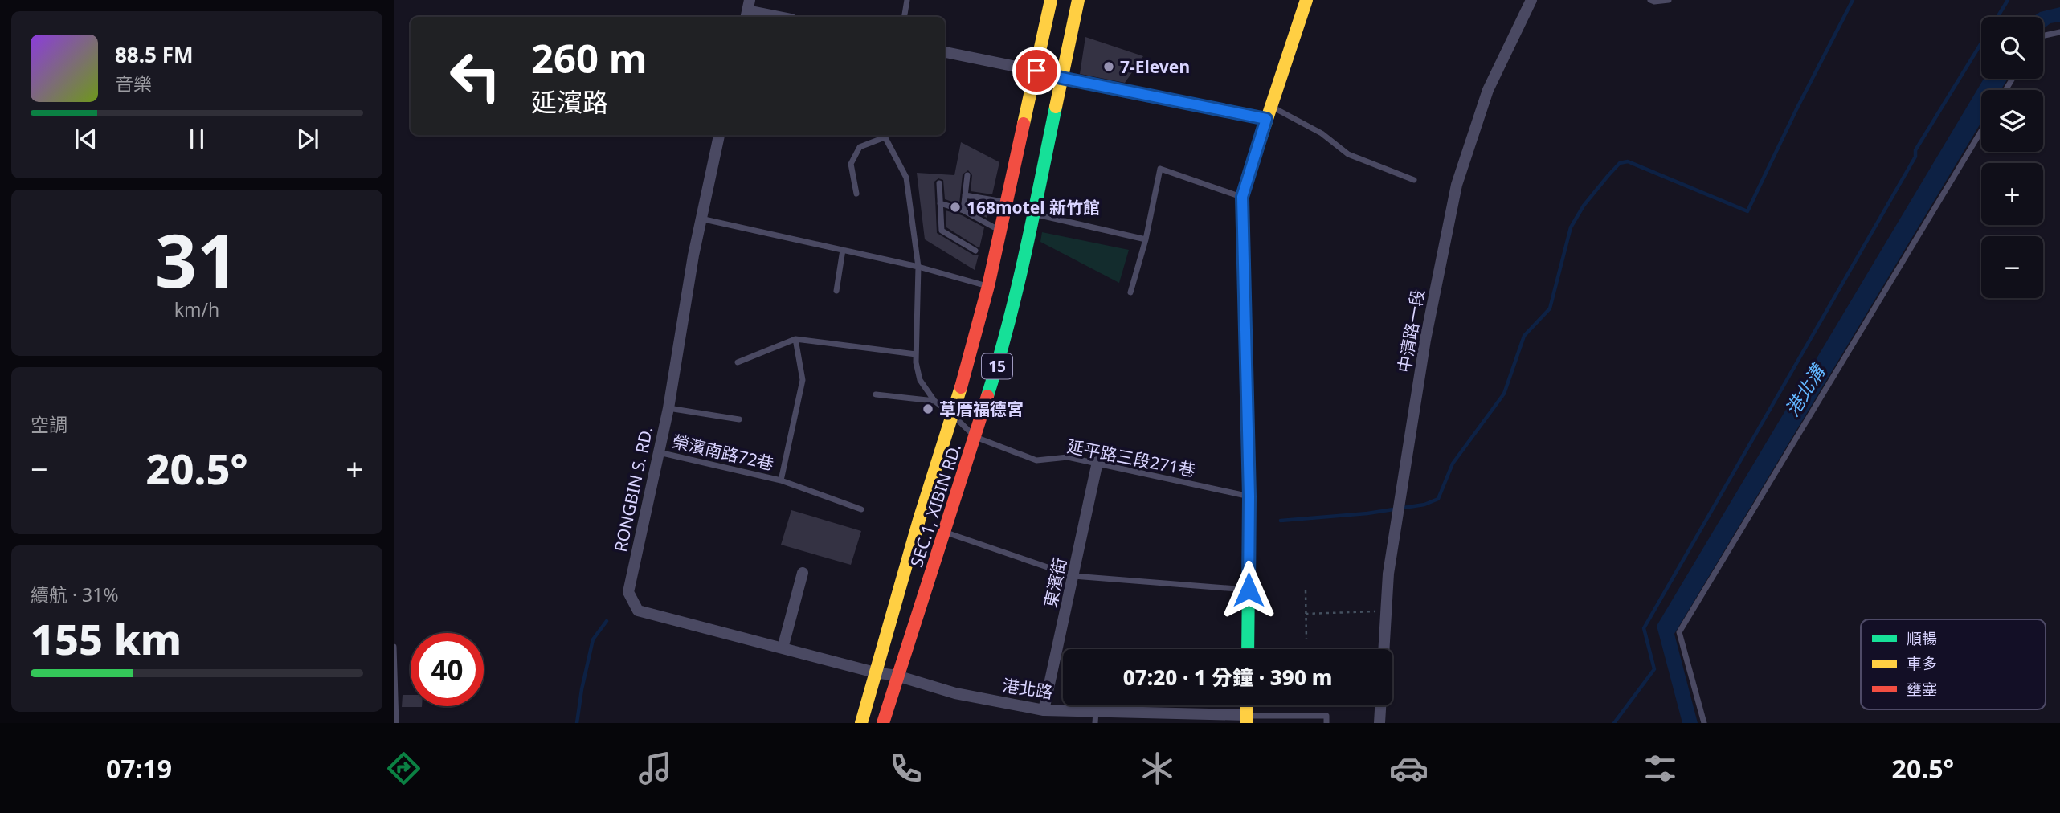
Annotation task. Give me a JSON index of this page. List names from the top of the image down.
{
  "streets": {
    "main road": ["15", "SEC.1, XIBIN RD."],
    "street": [
      "中清路一段",
      "RONGBIN S. RD.",
      "東濱街",
      "港北路"
    ],
    "lane": ["榮濱南路72巷", "延平路三段271巷"]
  },
  "crossings": [
    ["榮濱南路72巷", "RONGBIN S. RD."],
    ["延平路三段271巷", "SEC.1, XIBIN RD."],
    ["延平路三段271巷", "東濱街"],
    ["RONGBIN S. RD.", "SEC.1, XIBIN RD."],
    ["RONGBIN S. RD.", "港北路"],
    ["SEC.1, XIBIN RD.", "港北路"],
    ["東濱街", "港北路"]
  ],
  "water": ["港北溝"],
  "places": ["7-Eleven", "168motel 新竹館", "草厝福德宮"],
  "legend": ["順暢", "車多", "壅塞"],
  "page": {
    "map_buttons": ["+", "−"],
    "turn": ["260 m", "延濱路"],
    "song": ["88.5 FM", "音樂"],
    "tile": [
      ["31", "km/h"],
      "空調",
      ["續航 · 31%", "155 km"]
    ],
    "heat": ["−", "20.5°", "+"],
    "limit": "40",
    "trip": "07:20 · 1 分鐘 · 390 m",
    "tabs": ["07:19", "20.5°"]
  }
}
